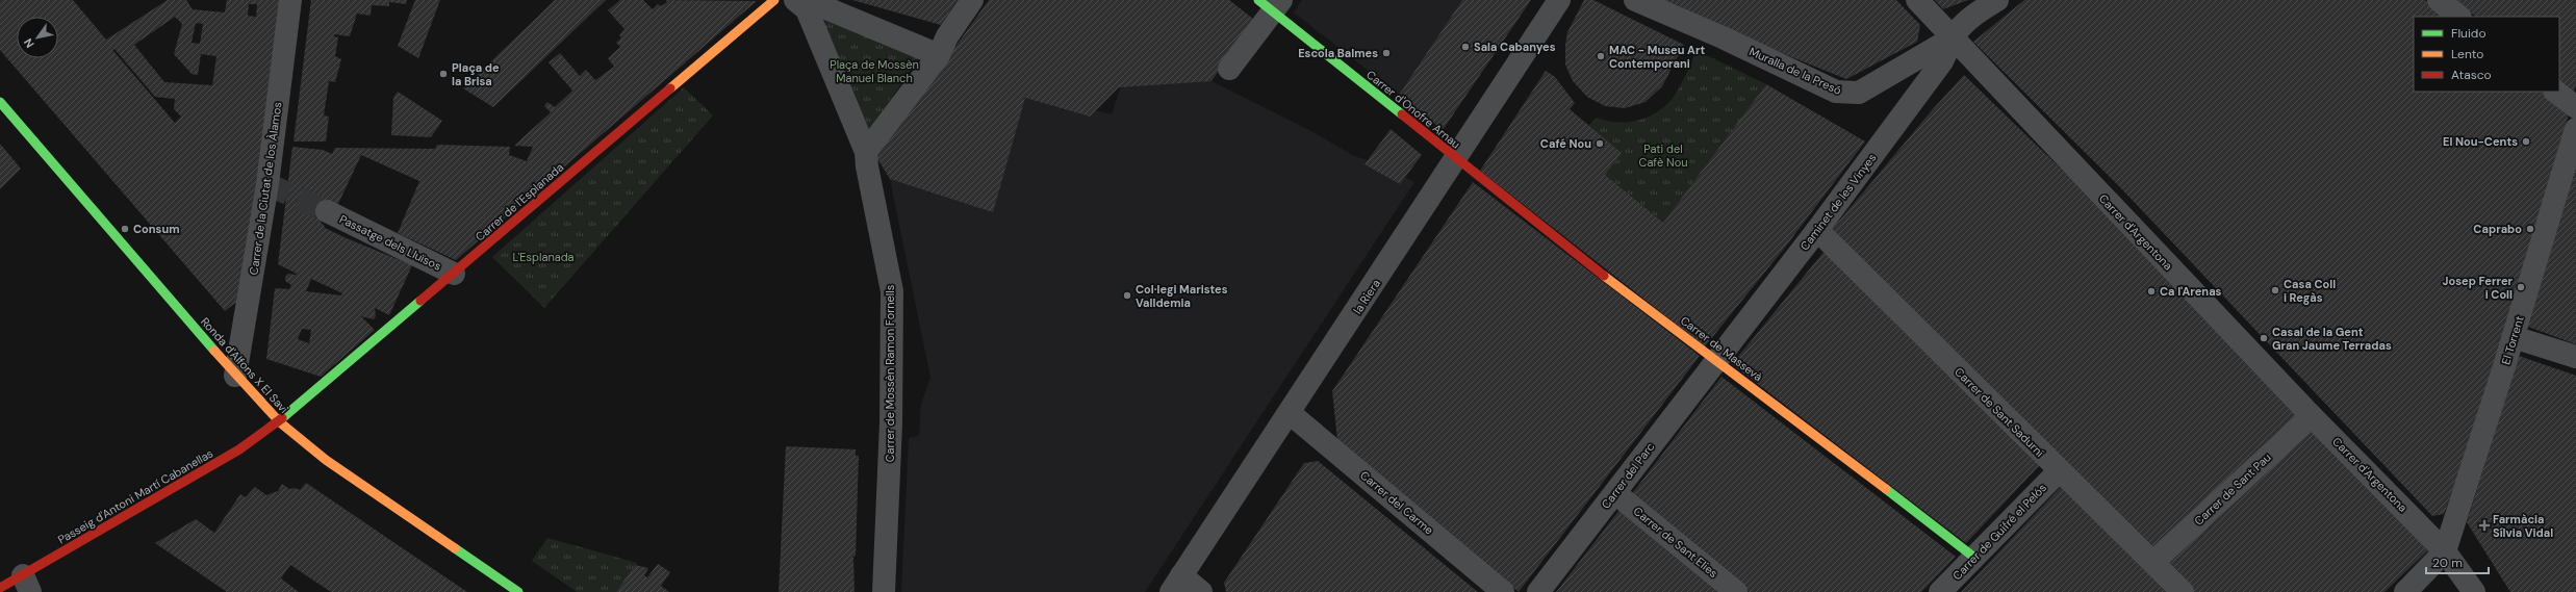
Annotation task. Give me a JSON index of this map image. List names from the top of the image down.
{
  "streets": {
    "street": [
      "Muralla de la Presó",
      "Carrer d'Onofre Arnau",
      "Carrer de la Ciutat de los Àlamos",
      "Carrer de l'Esplanada",
      "Caminet de les Vinyes",
      "Carrer d'Argentona",
      "Passatge dels Lluïsos",
      "la Riera",
      "El Torrent",
      "Carrer de Massevà",
      "Ronda d'Alfons X El Savi",
      "Carrer de Mossèn Ramon Fornells",
      "Carrer de Sant Sadurní",
      "Carrer del Parc",
      "Carrer de Sant Pau",
      "Passeig d'Antoni Martí Cabanellas",
      "Carrer del Carme",
      "Carrer de Guifré el Pelós",
      "Carrer de Sant Elies"
    ]
  },
  "crossings": [
    ["Muralla de la Presó", "Caminet de les Vinyes"],
    ["Muralla de la Presó", "Carrer d'Argentona"],
    ["Carrer d'Onofre Arnau", "la Riera"],
    ["Carrer d'Onofre Arnau", "Carrer de Massevà"],
    ["Carrer de la Ciutat de los Àlamos", "Ronda d'Alfons X El Savi"],
    ["Carrer de l'Esplanada", "Passatge dels Lluïsos"],
    ["Carrer de l'Esplanada", "Ronda d'Alfons X El Savi"],
    ["Carrer de l'Esplanada", "Passeig d'Antoni Martí Cabanellas"],
    ["Caminet de les Vinyes", "Carrer d'Argentona"],
    ["Caminet de les Vinyes", "Carrer de Massevà"],
    ["Caminet de les Vinyes", "Carrer de Sant Sadurní"],
    ["Caminet de les Vinyes", "Carrer del Parc"],
    ["Carrer d'Argentona", "El Torrent"],
    ["Carrer d'Argentona", "Carrer de Sant Pau"],
    ["la Riera", "Carrer de Massevà"],
    ["la Riera", "Carrer del Carme"],
    ["Carrer de Massevà", "Carrer del Parc"],
    ["Carrer de Massevà", "Carrer de Guifré el Pelós"],
    ["Ronda d'Alfons X El Savi", "Passeig d'Antoni Martí Cabanellas"],
    ["Carrer de Sant Sadurní", "Carrer de Sant Pau"],
    ["Carrer de Sant Sadurní", "Carrer de Guifré el Pelós"],
    ["Carrer del Parc", "Carrer de Sant Elies"]
  ],
  "parks": ["Plaça de Mossèn Manuel Blanch", "Pati del Cafè Nou", "L'Esplanada"],
  "places": {
    "other": [
      "Sala Cabanyes",
      "Escola Balmes",
      "MAC - Museu Art Contemporani",
      "Plaça de la Brisa",
      "El Nou-Cents",
      "Café Nou",
      "Consum",
      "Caprabo",
      "Josep Ferrer i Coll",
      "Casa Coll i Regàs",
      "Ca l'Arenas",
      "Col·legi Maristes Valldemia",
      "Casal de la Gent Gran Jaume Terradas"
    ],
    "health": ["Farmàcia Sílvia Vidal"]
  },
  "legend": ["Fluido", "Lento", "Atasco"],
  "scale_bar": "20 m",
  "north": "bottom left"
}
